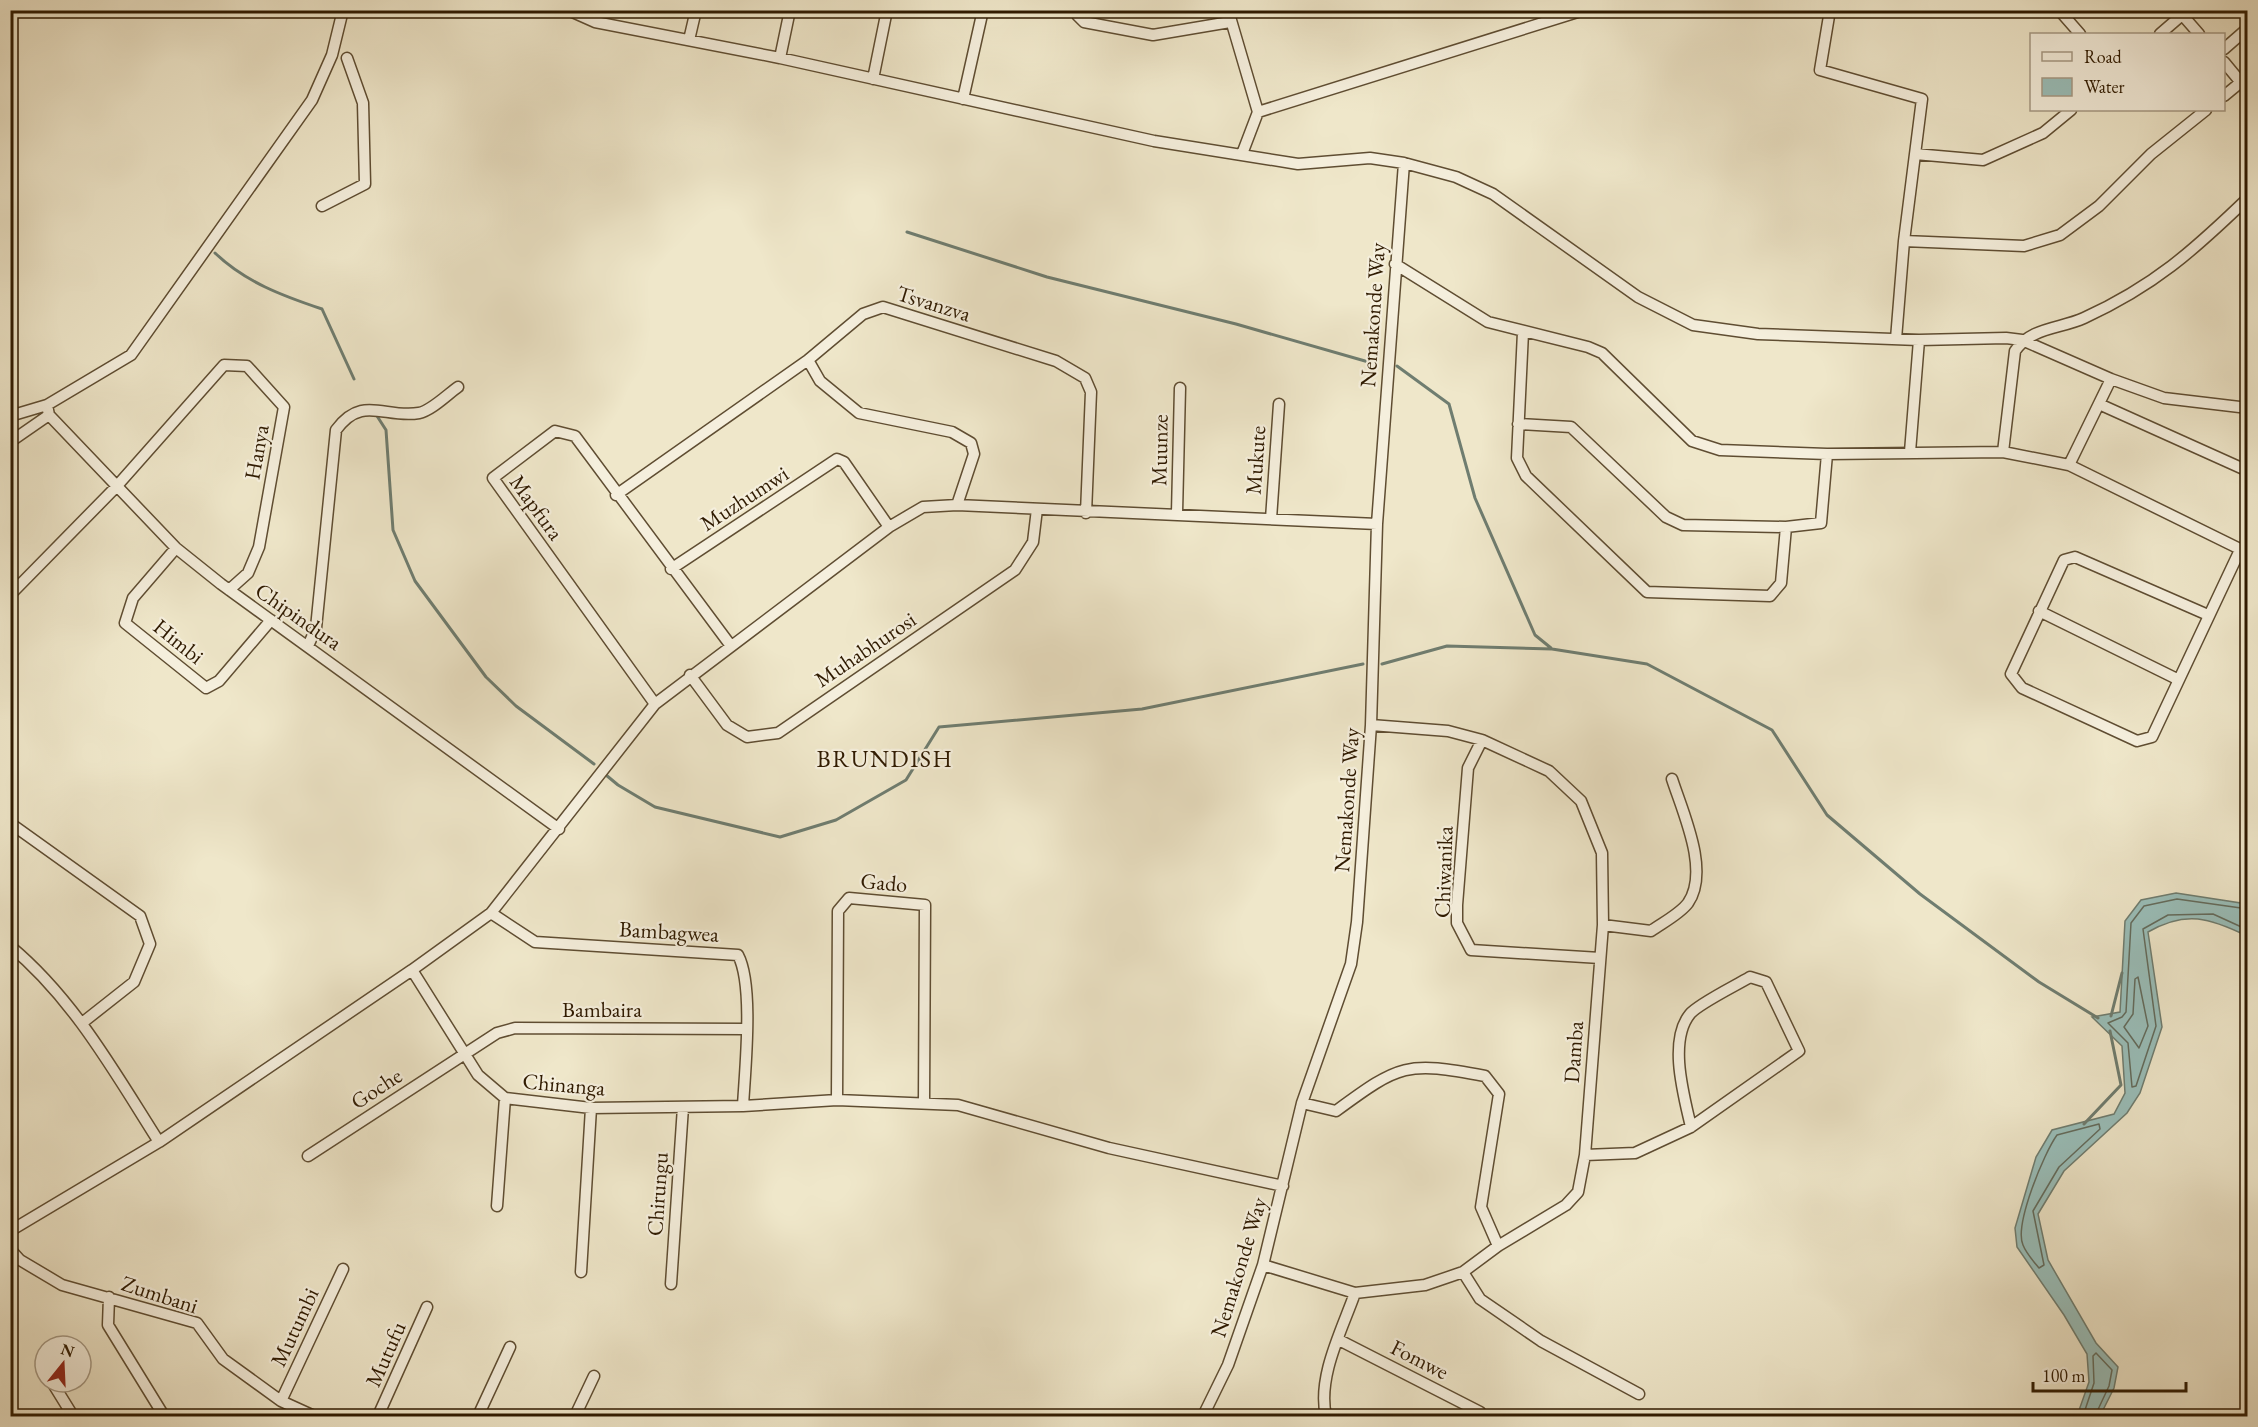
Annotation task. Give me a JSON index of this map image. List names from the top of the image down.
{
  "streets": {
    "street": [
      "Tsvanzva",
      "Nemakonde Way",
      "Muunze",
      "Hanya",
      "Mukute",
      "Muzhumwi",
      "Mapfura",
      "Chipindura",
      "Himbi",
      "Muhabhurosi",
      "Chiwanika",
      "Gado",
      "Bambagwea",
      "Bambaira",
      "Damba",
      "Chinanga",
      "Goche",
      "Chirungu",
      "Zumbani",
      "Mutumbi",
      "Mutufu",
      "Fomwe"
    ]
  },
  "crossings": [
    ["Tsvanzva", "Mapfura"],
    ["Nemakonde Way", "Damba"],
    ["Nemakonde Way", "Chinanga"],
    ["Hanya", "Chipindura"],
    ["Muzhumwi", "Mapfura"],
    ["Chipindura", "Himbi"],
    ["Chiwanika", "Damba"],
    ["Gado", "Chinanga"],
    ["Bambagwea", "Bambaira"],
    ["Bambagwea", "Chinanga"],
    ["Bambaira", "Chinanga"],
    ["Bambaira", "Goche"],
    ["Chinanga", "Goche"],
    ["Chinanga", "Chirungu"],
    ["Zumbani", "Mutumbi"]
  ],
  "districts": ["BRUNDISH"],
  "legend": ["Road", "Water"],
  "scale_bar": "100 m",
  "north": "top"
}
